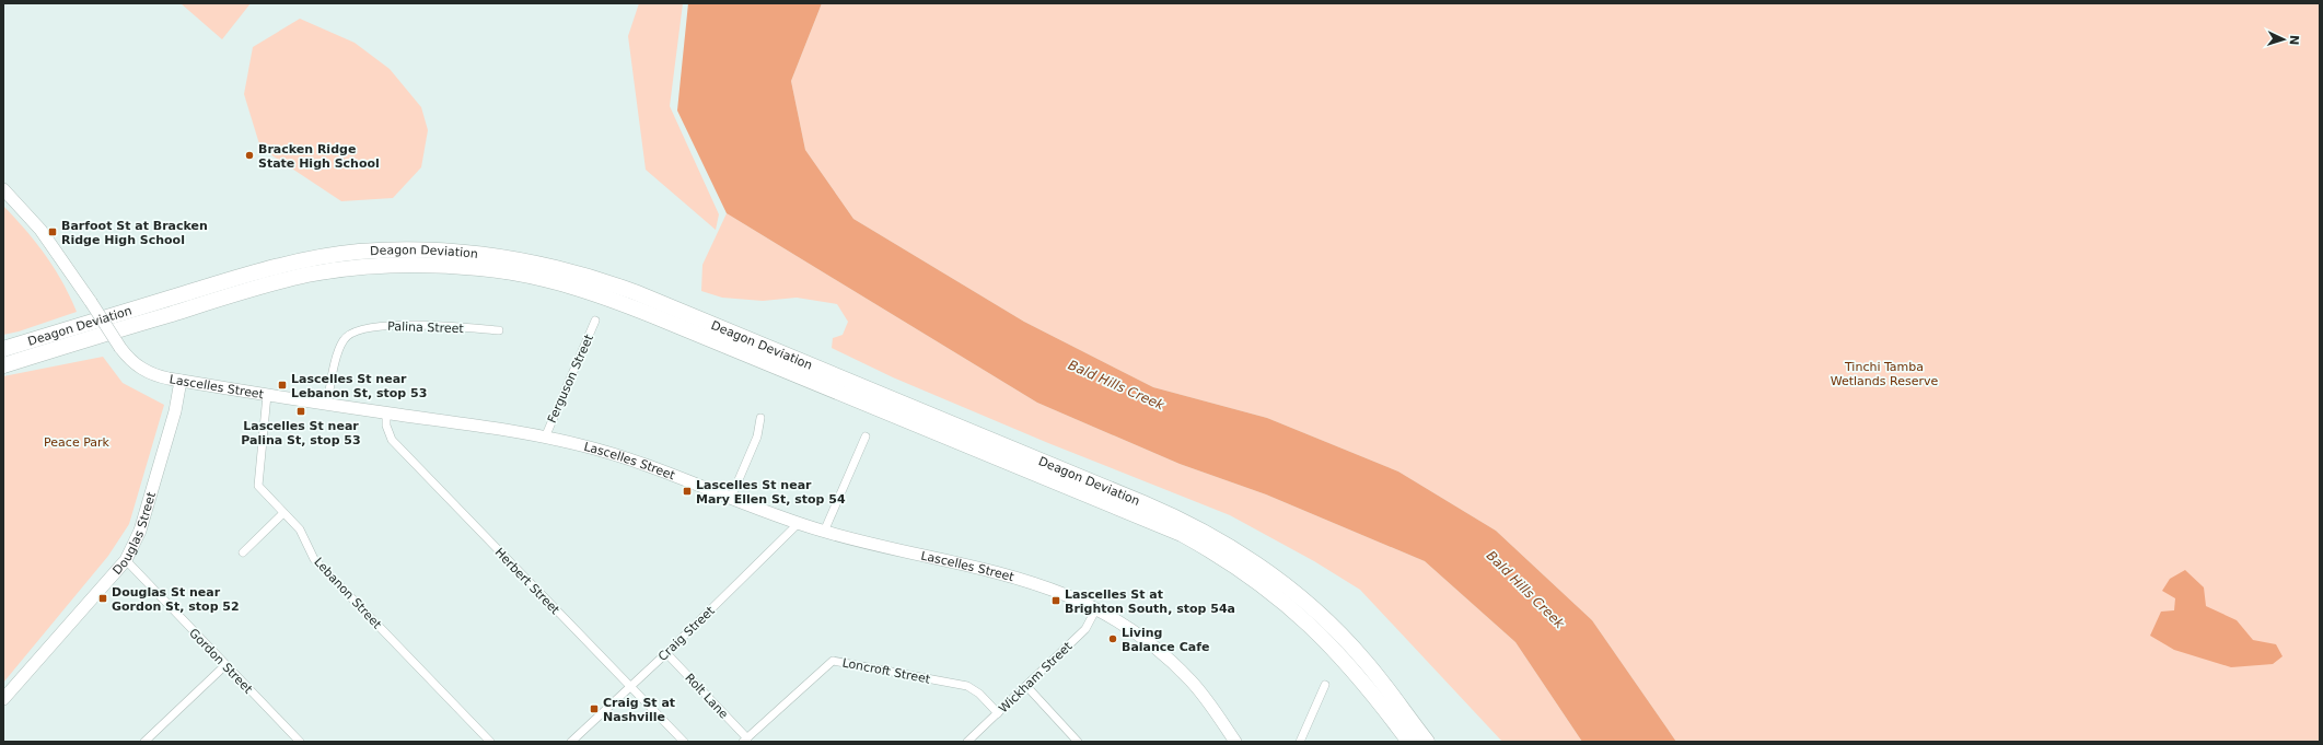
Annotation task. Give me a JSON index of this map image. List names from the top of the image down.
{
  "streets": {
    "highway": ["Deagon Deviation"],
    "street": [
      "Palina Street",
      "Ferguson Street",
      "Lascelles Street",
      "Douglas Street",
      "Herbert Street",
      "Lebanon Street",
      "Craig Street",
      "Gordon Street",
      "Loncroft Street",
      "Wickham Street",
      "Rolt Lane"
    ]
  },
  "crossings": [
    ["Palina Street", "Lascelles Street"],
    ["Ferguson Street", "Lascelles Street"],
    ["Lascelles Street", "Douglas Street"],
    ["Lascelles Street", "Herbert Street"],
    ["Lascelles Street", "Lebanon Street"],
    ["Lascelles Street", "Craig Street"],
    ["Lascelles Street", "Wickham Street"],
    ["Douglas Street", "Gordon Street"],
    ["Herbert Street", "Craig Street"],
    ["Craig Street", "Rolt Lane"],
    ["Loncroft Street", "Wickham Street"],
    ["Loncroft Street", "Rolt Lane"]
  ],
  "water": ["Bald Hills Creek"],
  "parks": ["Tinchi Tamba Wetlands Reserve", "Peace Park"],
  "places": {
    "other": ["Bracken Ridge State High School", "Living Balance Cafe"],
    "transit": [
      "Barfoot St at Bracken Ridge High School",
      "Lascelles St near Lebanon St, stop 53",
      "Lascelles St near Palina St, stop 53",
      "Lascelles St near Mary Ellen St, stop 54",
      "Douglas St near Gordon St, stop 52",
      "Lascelles St at Brighton South, stop 54a",
      "Craig St at Nashville"
    ]
  },
  "north": "right"
}
